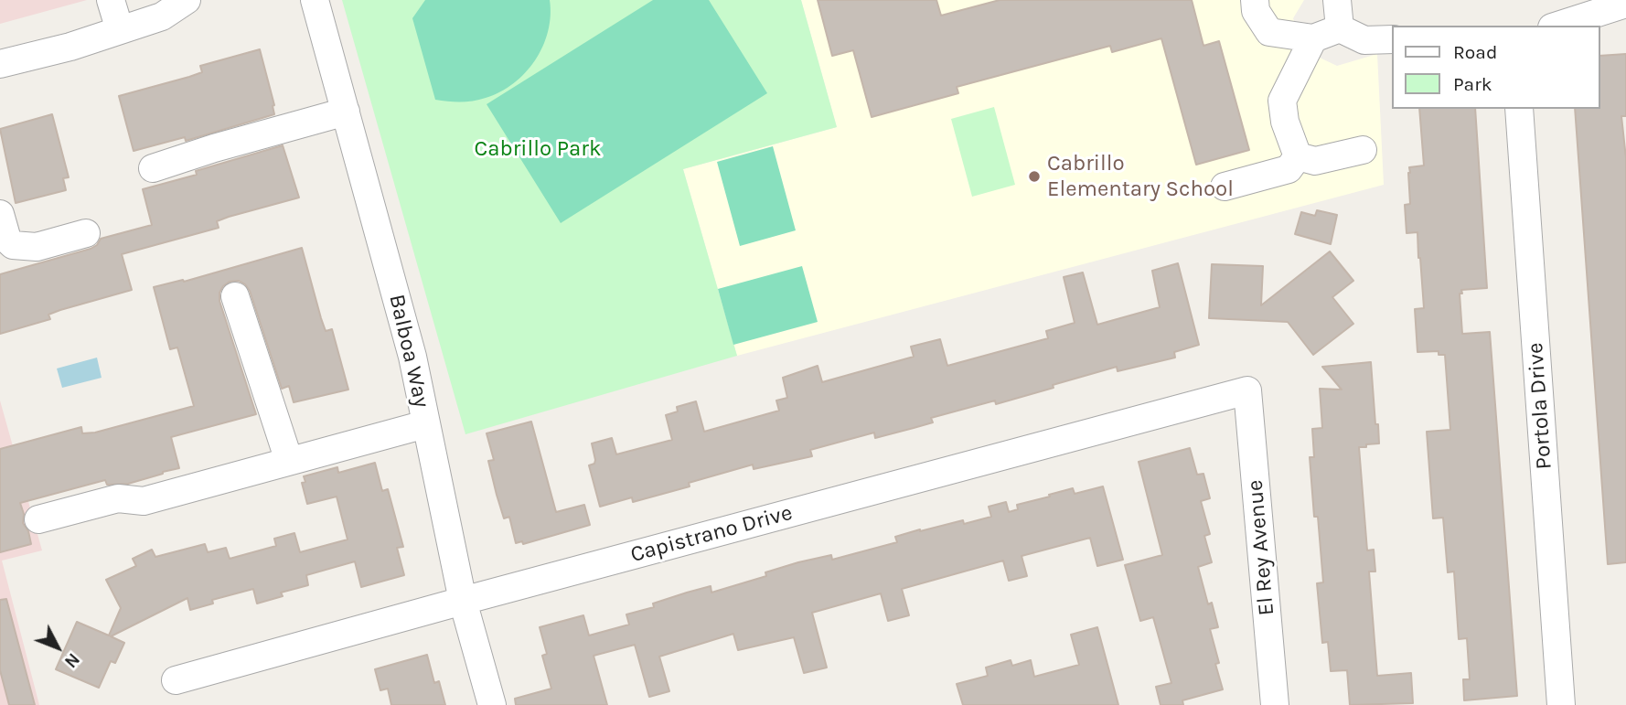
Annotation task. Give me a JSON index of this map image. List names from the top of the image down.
{
  "streets": {
    "street": [
      "Balboa Way",
      "Portola Drive",
      "Capistrano Drive",
      "El Rey Avenue"
    ]
  },
  "crossings": [
    ["Balboa Way", "Capistrano Drive"],
    ["Capistrano Drive", "El Rey Avenue"]
  ],
  "parks": ["Cabrillo Park"],
  "places": ["Cabrillo Elementary School"],
  "legend": ["Road", "Park"],
  "north": "bottom right"
}
